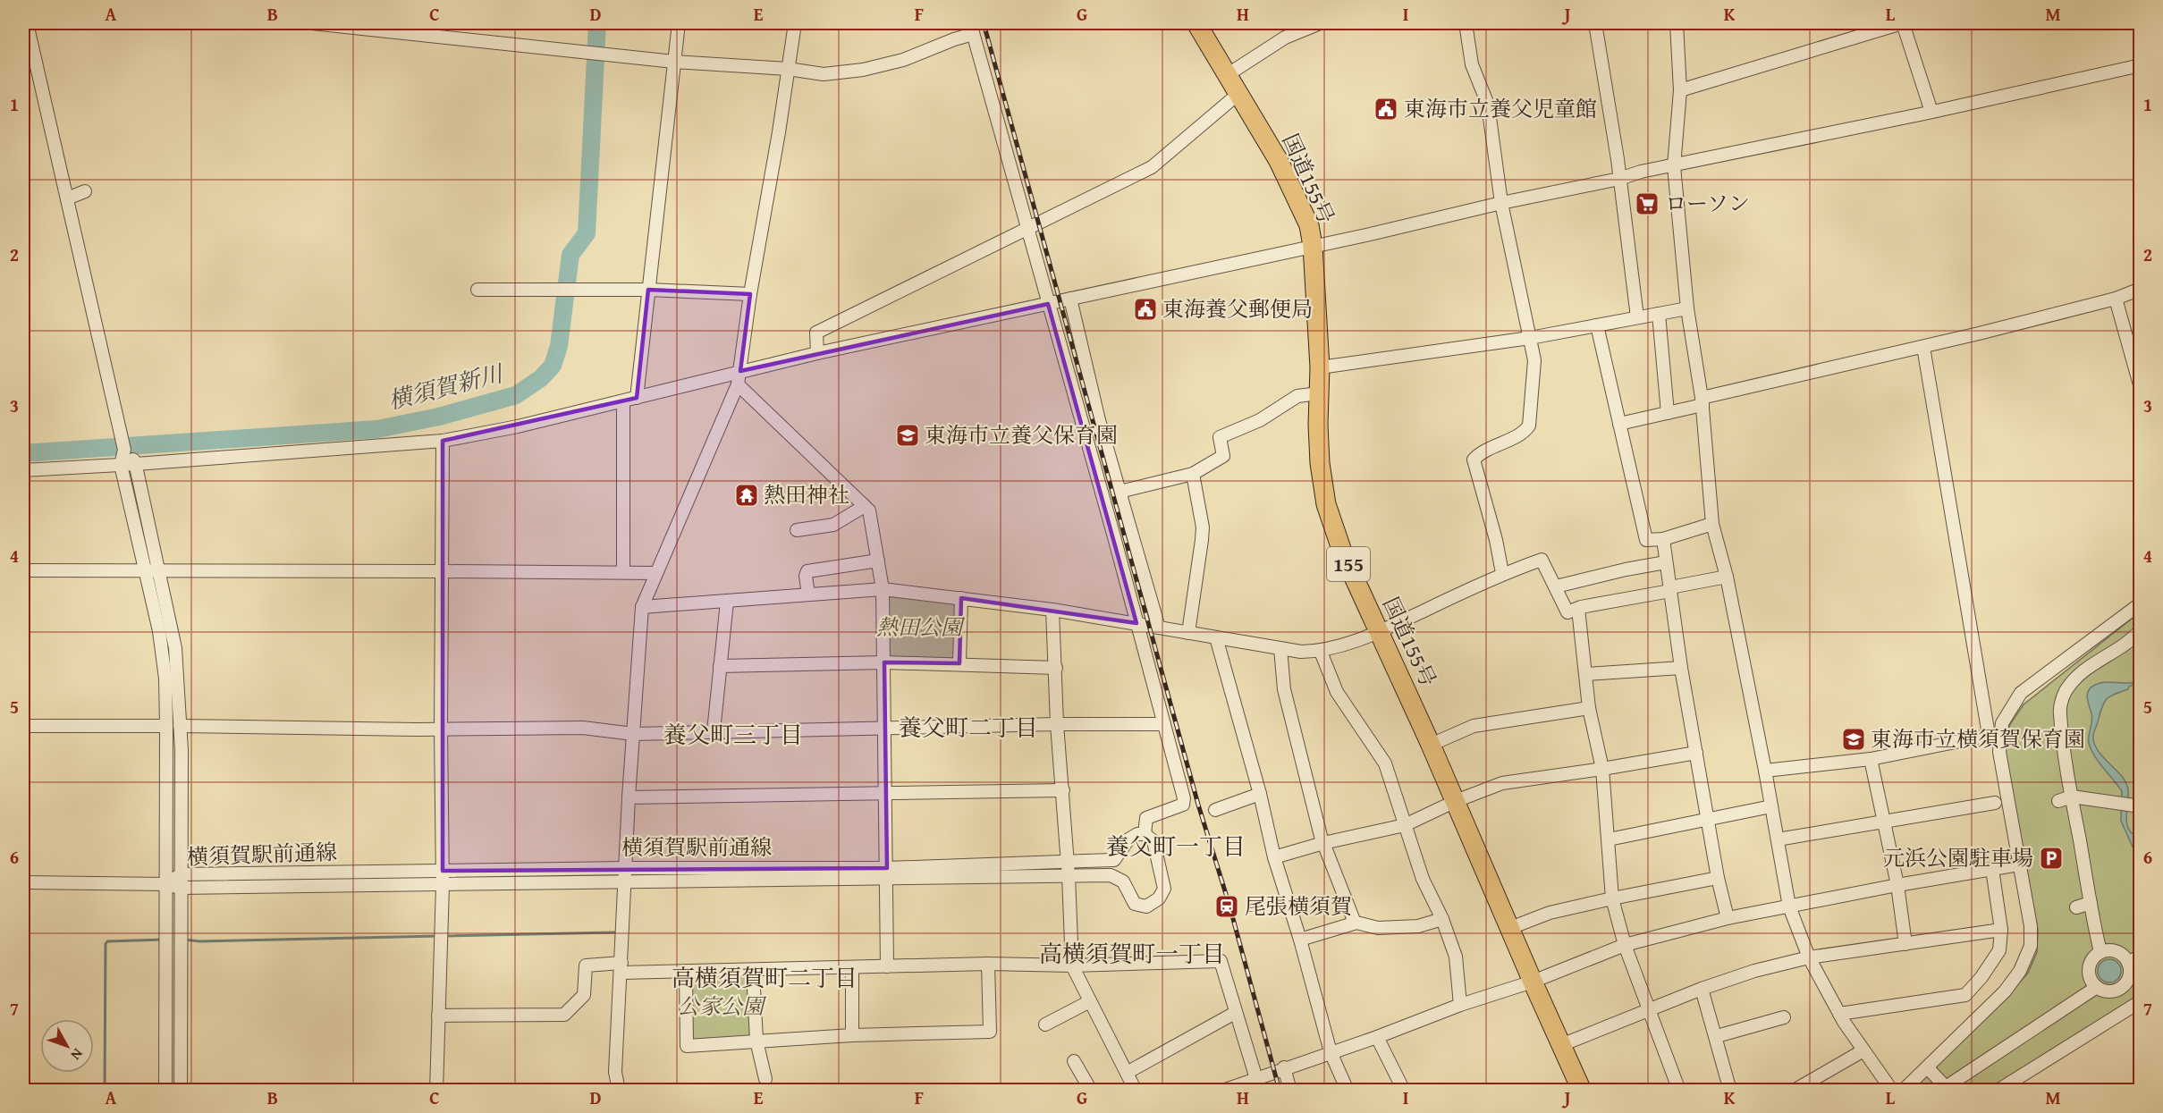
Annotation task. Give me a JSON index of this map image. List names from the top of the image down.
{
  "streets": {
    "highway": ["国道155号", "155"],
    "street": ["横須賀駅前通線"]
  },
  "districts": [
    "養父町二丁目",
    "養父町三丁目",
    "養父町一丁目",
    "高横須賀町一丁目",
    "高横須賀町二丁目"
  ],
  "water": ["横須賀新川"],
  "parks": ["熱田公園", "公家公園"],
  "places": {
    "public building": ["東海市立養父児童館", "東海養父郵便局"],
    "supermarket": ["ローソン"],
    "school or university": ["東海市立養父保育園", "東海市立横須賀保育園"],
    "temple": ["熱田神社"],
    "parking": ["元浜公園駐車場"],
    "station": ["尾張横須賀"]
  },
  "north": "bottom right",
  "grid": {
    "columns": [
      "A",
      "B",
      "C",
      "D",
      "E",
      "F",
      "G",
      "H",
      "I",
      "J",
      "K",
      "L",
      "M"
    ],
    "rows": [
      "1",
      "2",
      "3",
      "4",
      "5",
      "6",
      "7"
    ]
  }
}
